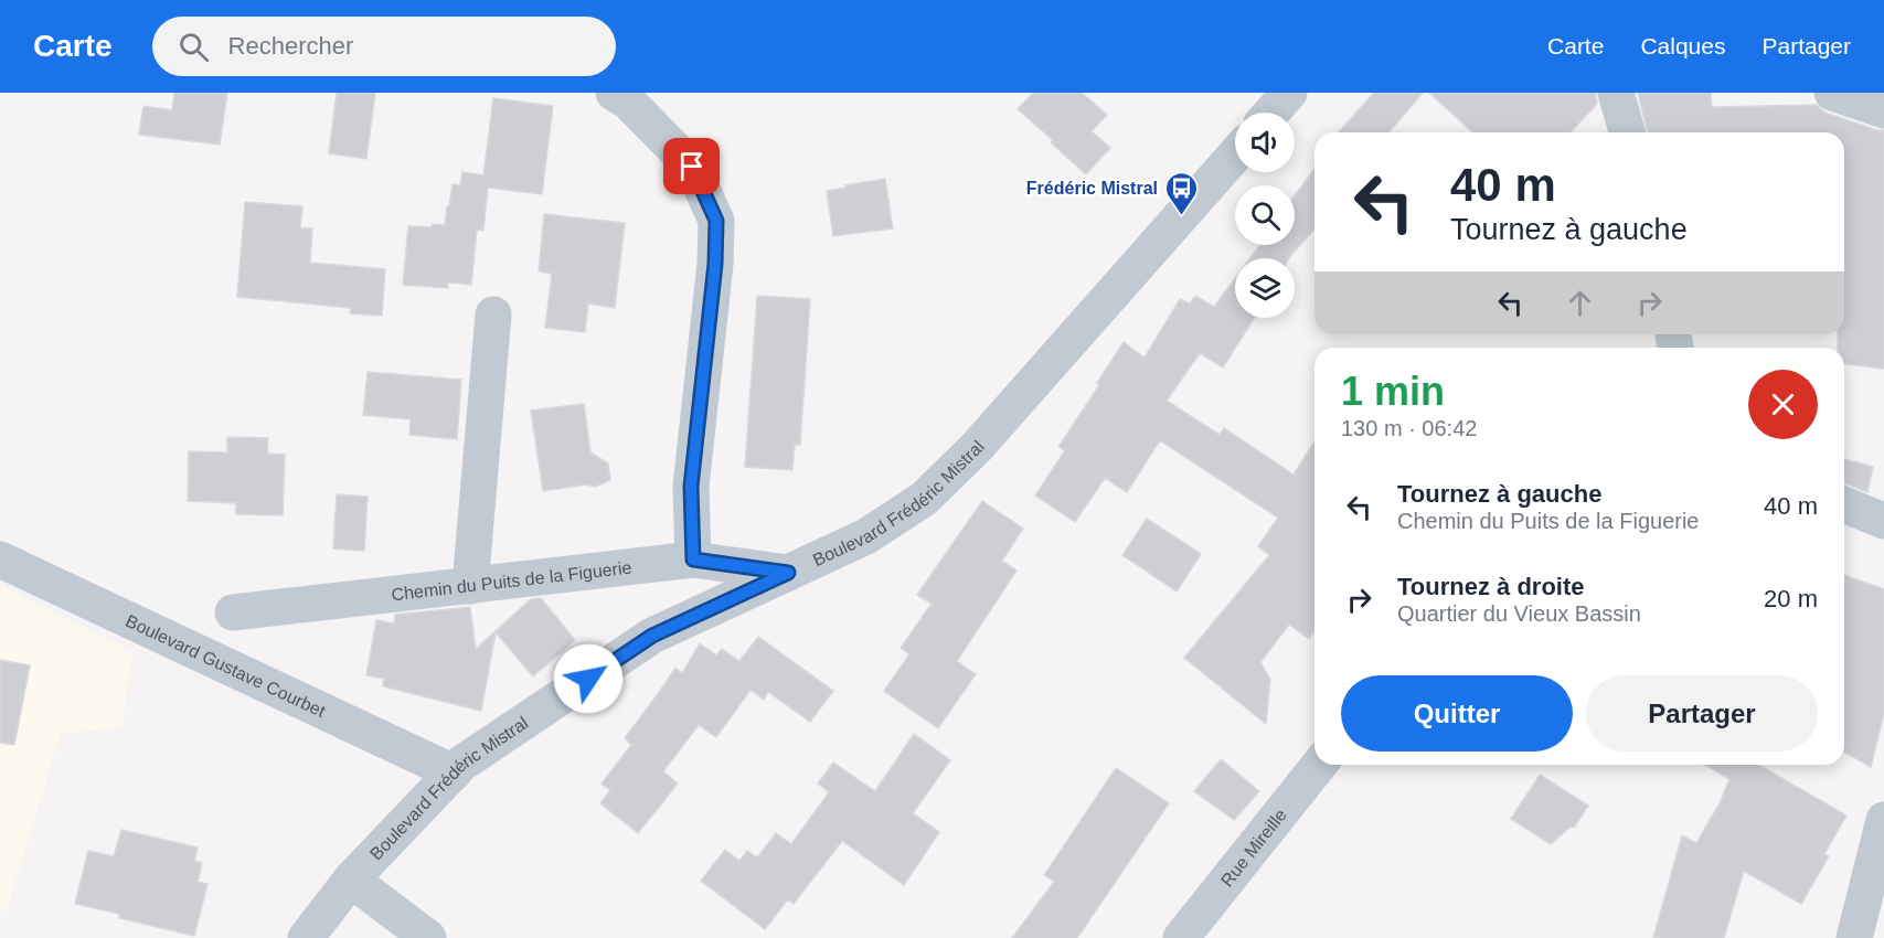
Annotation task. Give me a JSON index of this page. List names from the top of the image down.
{
  "streets": {
    "street": [
      "Boulevard Frédéric Mistral",
      "Chemin du Puits de la Figuerie",
      "Boulevard Gustave Courbet",
      "Rue Mireille"
    ]
  },
  "crossings": [
    ["Boulevard Frédéric Mistral", "Chemin du Puits de la Figuerie"],
    ["Boulevard Frédéric Mistral", "Boulevard Gustave Courbet"]
  ],
  "places": {
    "bus stop": ["Frédéric Mistral"]
  },
  "page": {
    "header": "Carte",
    "search": "Rechercher",
    "nav": ["Carte", "Calques", "Partager"],
    "turn": ["40 m", "Tournez à gauche"],
    "heading": ["1 min", "130 m · 06:42"],
    "list": [
      {
        "name": "Tournez à gauche",
        "note": "Chemin du Puits de la Figuerie",
        "value": "40 m"
      },
      {
        "name": "Tournez à droite",
        "note": "Quartier du Vieux Bassin",
        "value": "20 m"
      }
    ],
    "buttons": ["Quitter", "Partager"]
  }
}
